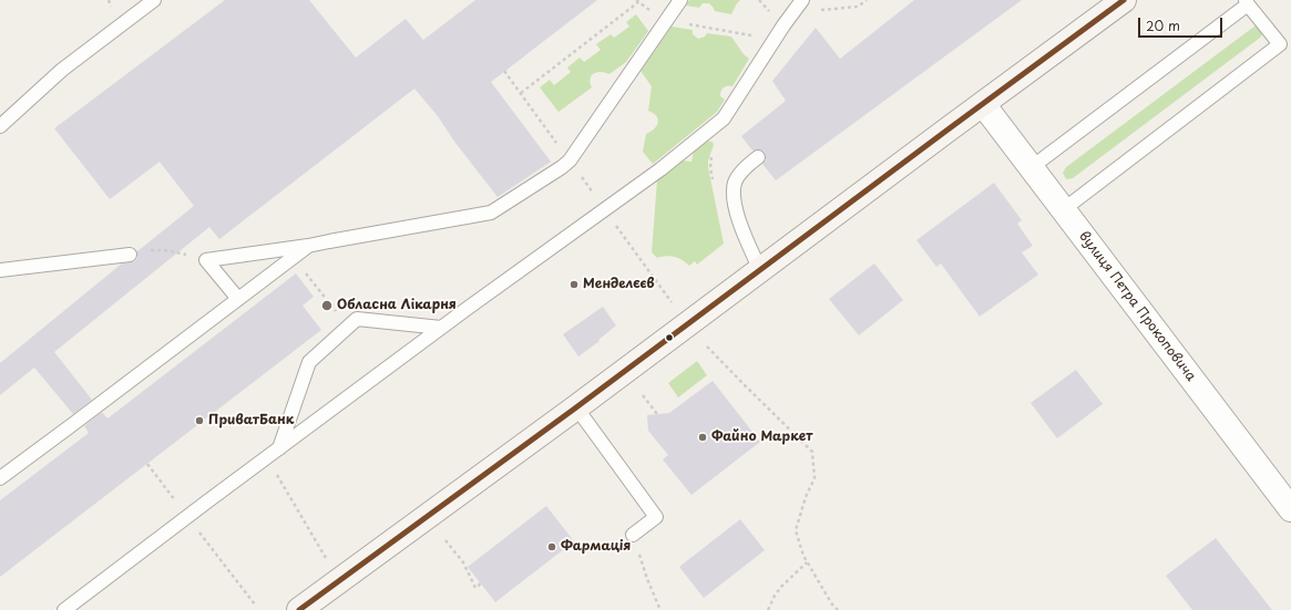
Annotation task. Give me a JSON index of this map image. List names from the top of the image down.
{
  "streets": {
    "street": ["вулиця Петра Прокоповича"]
  },
  "places": [
    "Менделєєв",
    "Обласна Лікарня",
    "ПриватБанк",
    "Файно Маркет",
    "Фармація"
  ],
  "scale_bar": "20 m"
}
